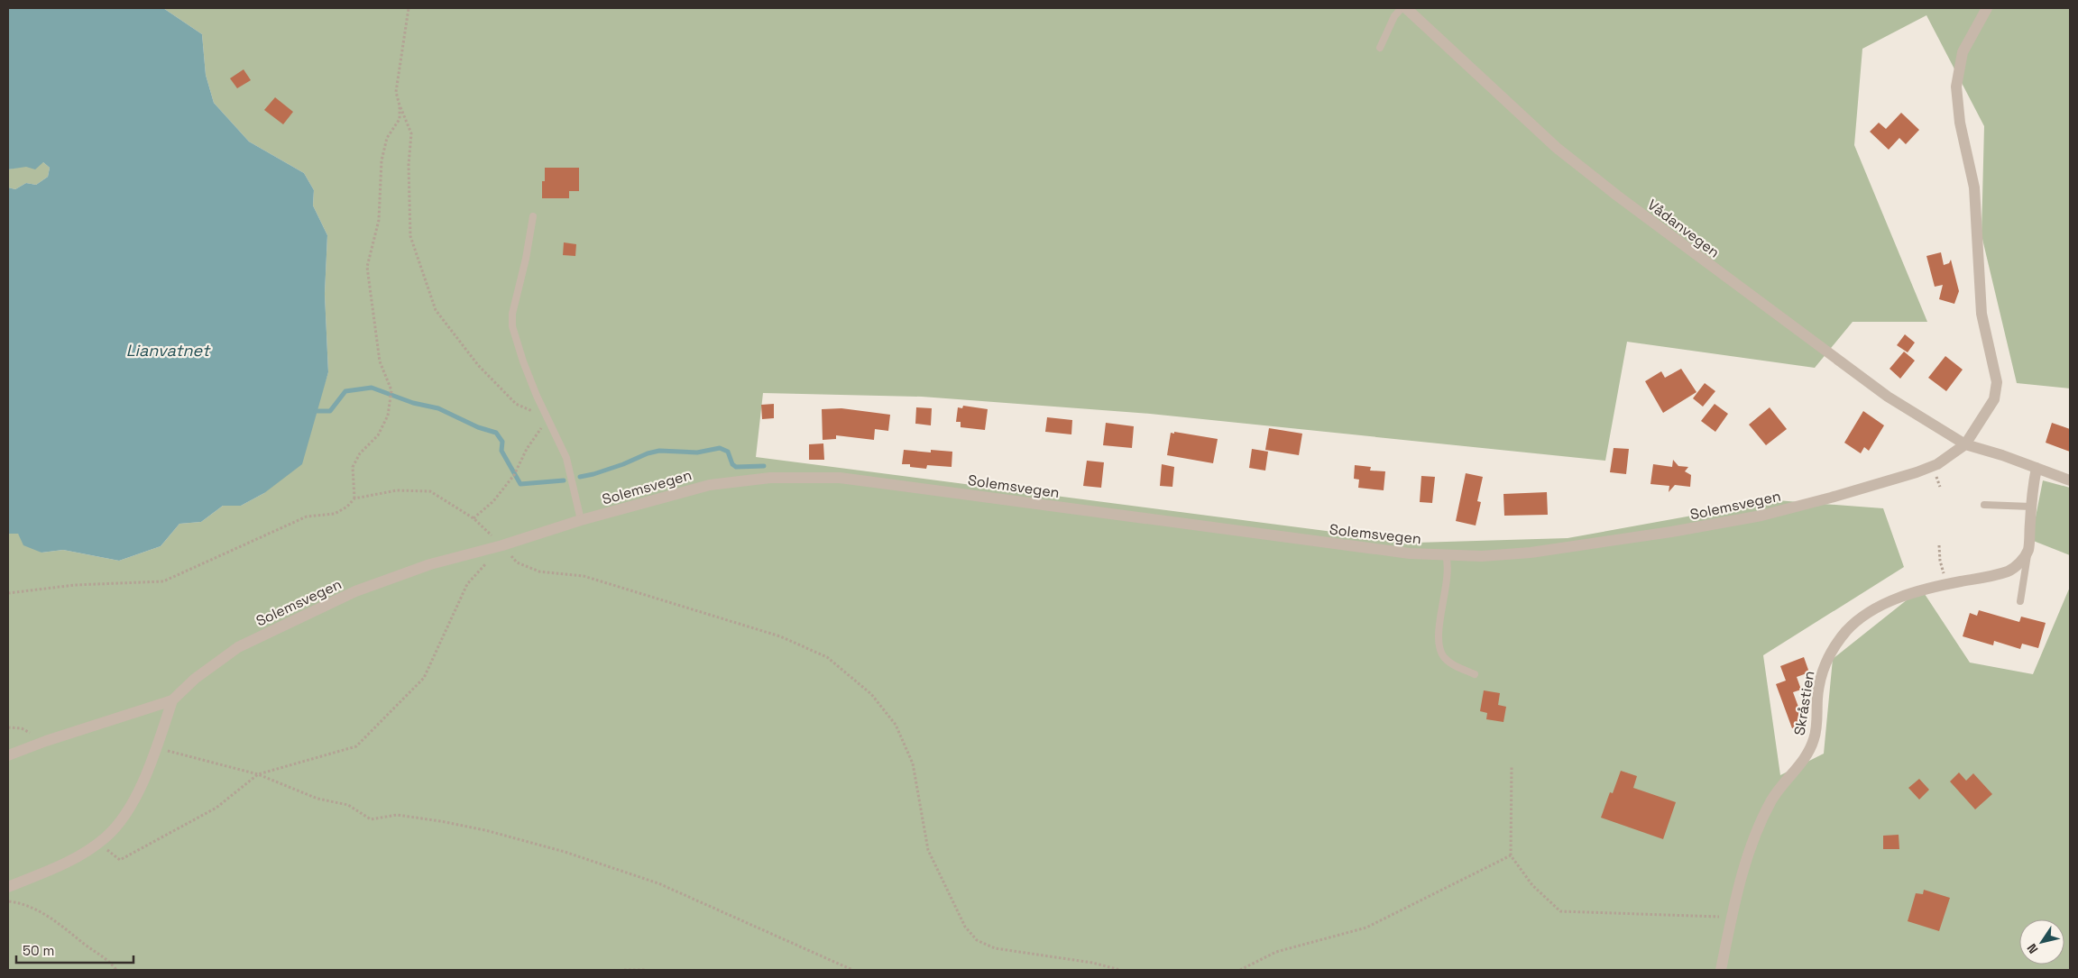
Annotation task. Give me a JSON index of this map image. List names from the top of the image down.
{
  "streets": {
    "street": ["Vådanvegen", "Solemsvegen", "Skråstien"]
  },
  "crossings": [
    ["Vådanvegen", "Solemsvegen"]
  ],
  "water": ["Lianvatnet"],
  "scale_bar": "50 m",
  "north": "bottom left"
}
